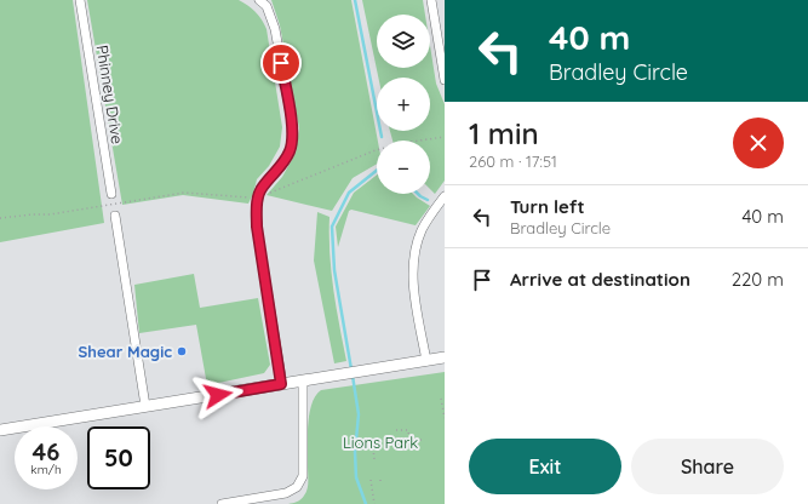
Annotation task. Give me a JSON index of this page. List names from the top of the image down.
{
  "streets": {
    "street": ["Phinney Drive"]
  },
  "parks": ["Lions Park"],
  "places": ["Shear Magic"],
  "page": {
    "turn": ["40 m", "Bradley Circle"],
    "map_buttons": ["+", "−"],
    "heading": ["1 min", "260 m · 17:51"],
    "list": [
      {
        "name": "Turn left",
        "note": "Bradley Circle",
        "value": "40 m"
      },
      {
        "name": "Arrive at destination",
        "value": "220 m"
      }
    ],
    "speed": "46 km/h",
    "limit": "50",
    "buttons": ["Exit", "Share"]
  }
}
